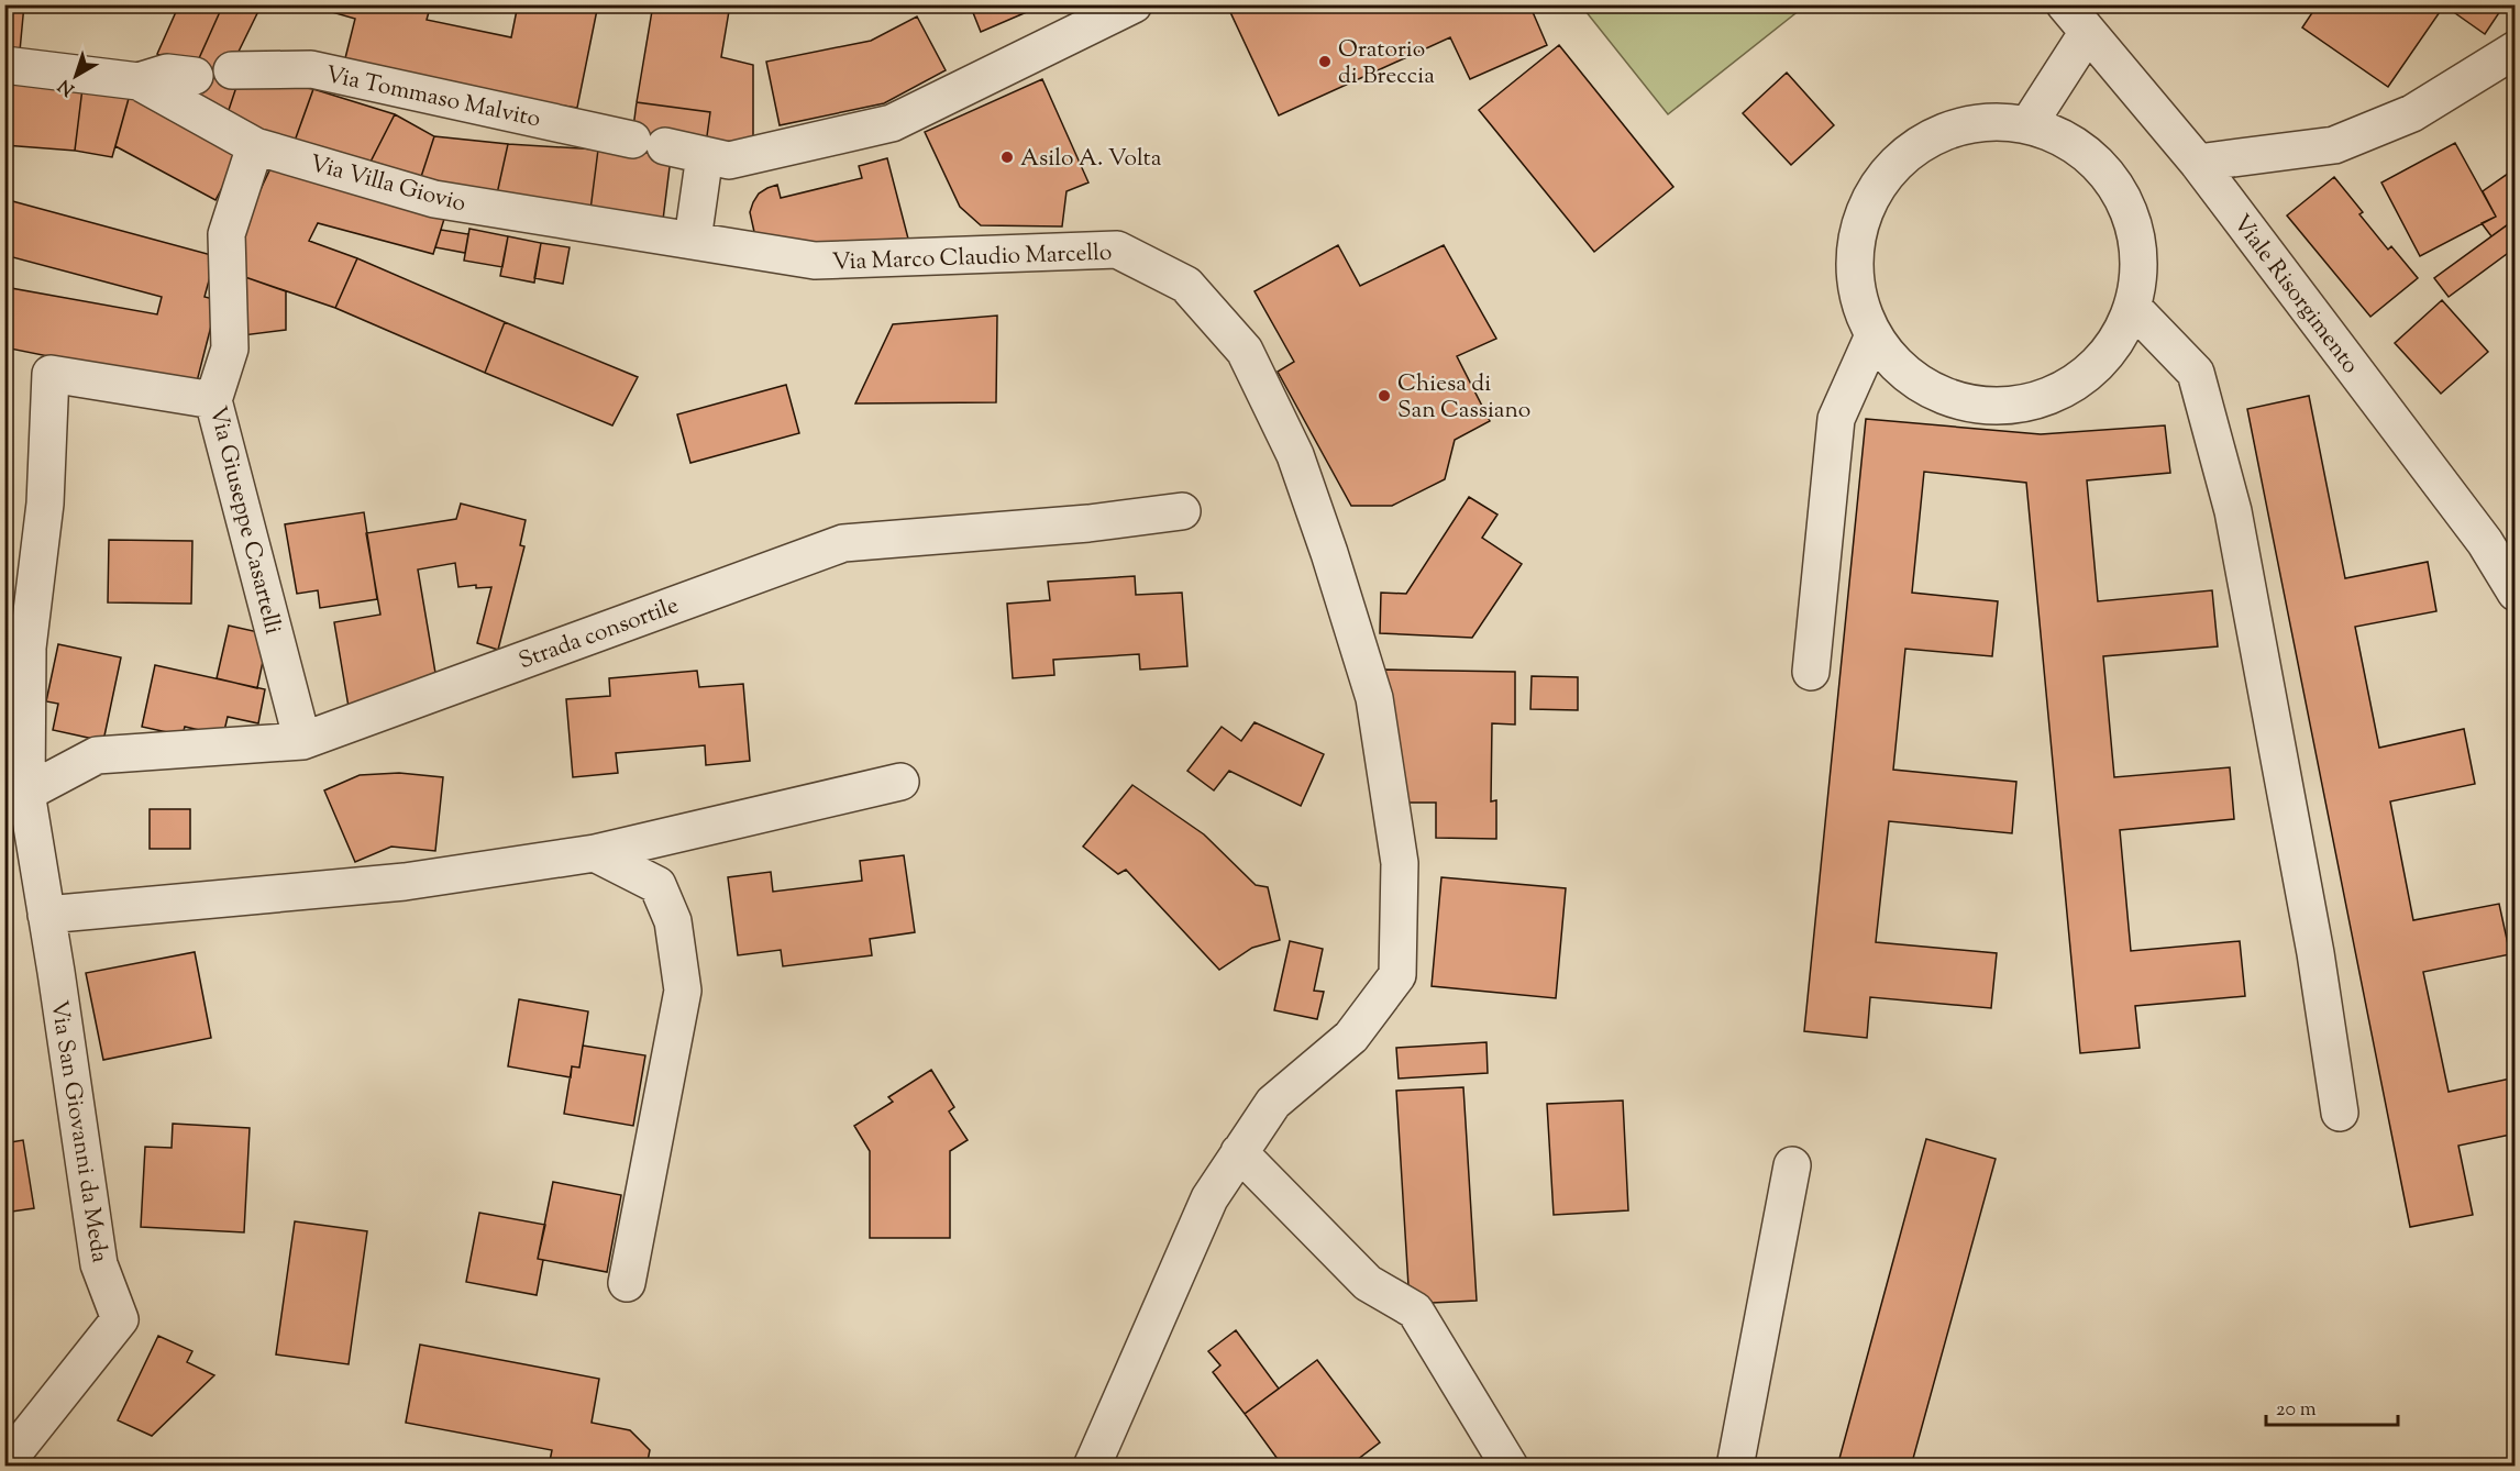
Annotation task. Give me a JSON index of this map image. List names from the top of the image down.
{
  "streets": {
    "street": [
      "Via Tommaso Malvito",
      "Via Villa Giovio",
      "Via Marco Claudio Marcello",
      "Viale Risorgimento",
      "Via Giuseppe Casartelli",
      "Strada consortile",
      "Via San Giovanni da Meda"
    ]
  },
  "crossings": [
    ["Via Villa Giovio", "Via Marco Claudio Marcello"],
    ["Via Villa Giovio", "Via Giuseppe Casartelli"],
    ["Via Giuseppe Casartelli", "Strada consortile"],
    ["Via Giuseppe Casartelli", "Via San Giovanni da Meda"],
    ["Strada consortile", "Via San Giovanni da Meda"]
  ],
  "places": ["Oratorio di Breccia", "Asilo A. Volta", "Chiesa di San Cassiano"],
  "scale_bar": "20 m",
  "north": "bottom left"
}
